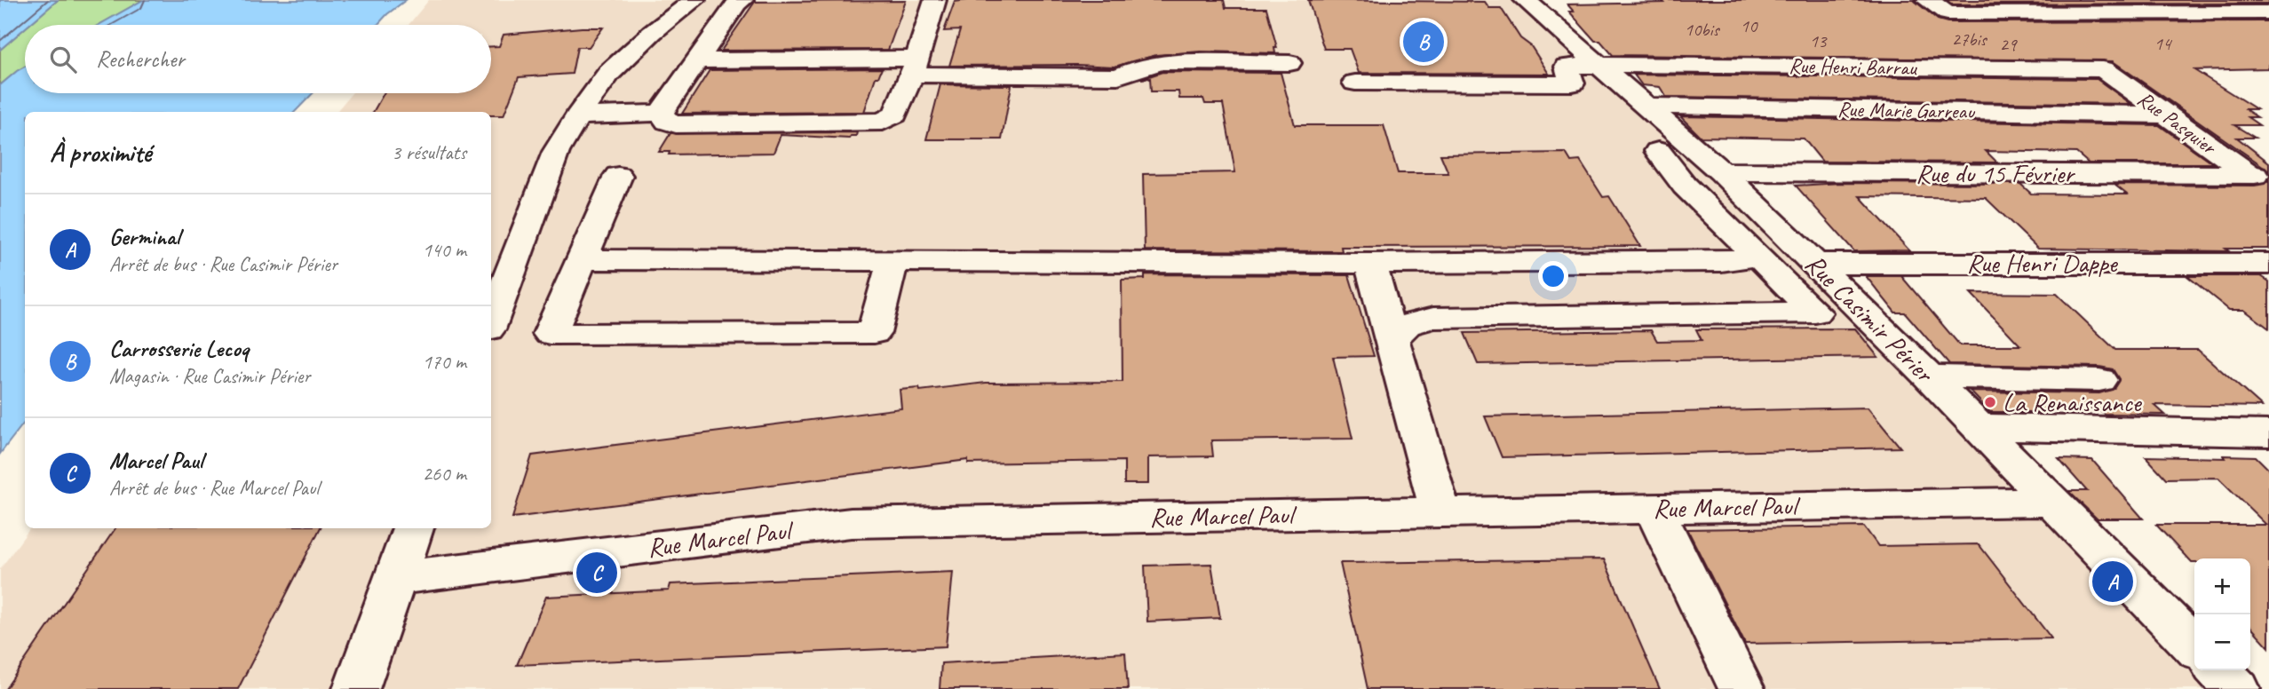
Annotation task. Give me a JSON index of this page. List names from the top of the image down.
{
  "streets": {
    "street": [
      "Rue Henri Barrau",
      "Rue Marie Garreau",
      "Rue Pasquier",
      "Rue du 15 Février",
      "Rue Henri Dappe",
      "Rue Casimir Périer",
      "Rue Marcel Paul"
    ]
  },
  "crossings": [
    ["Rue Henri Barrau", "Rue Pasquier"],
    ["Rue Henri Barrau", "Rue Casimir Périer"],
    ["Rue Marie Garreau", "Rue Pasquier"],
    ["Rue Marie Garreau", "Rue Casimir Périer"],
    ["Rue Pasquier", "Rue du 15 Février"],
    ["Rue du 15 Février", "Rue Casimir Périer"],
    ["Rue Henri Dappe", "Rue Casimir Périer"],
    ["Rue Casimir Périer", "Rue Marcel Paul"]
  ],
  "places": ["La Renaissance"],
  "house_numbers": [
    "10",
    "10bis",
    "27bis",
    "13",
    "14",
    "29"
  ],
  "page": {
    "pins": ["B", "C", "A"],
    "search": "Rechercher",
    "heading": ["À proximité", "3 résultats"],
    "list": [
      {
        "mark": "A",
        "name": "Germinal",
        "note": "Arrêt de bus · Rue Casimir Périer",
        "value": "140 m"
      },
      {
        "mark": "B",
        "name": "Carrosserie Lecoq",
        "note": "Magasin · Rue Casimir Périer",
        "value": "170 m"
      },
      {
        "mark": "C",
        "name": "Marcel Paul",
        "note": "Arrêt de bus · Rue Marcel Paul",
        "value": "260 m"
      }
    ],
    "map_buttons": ["+", "−"]
  }
}
